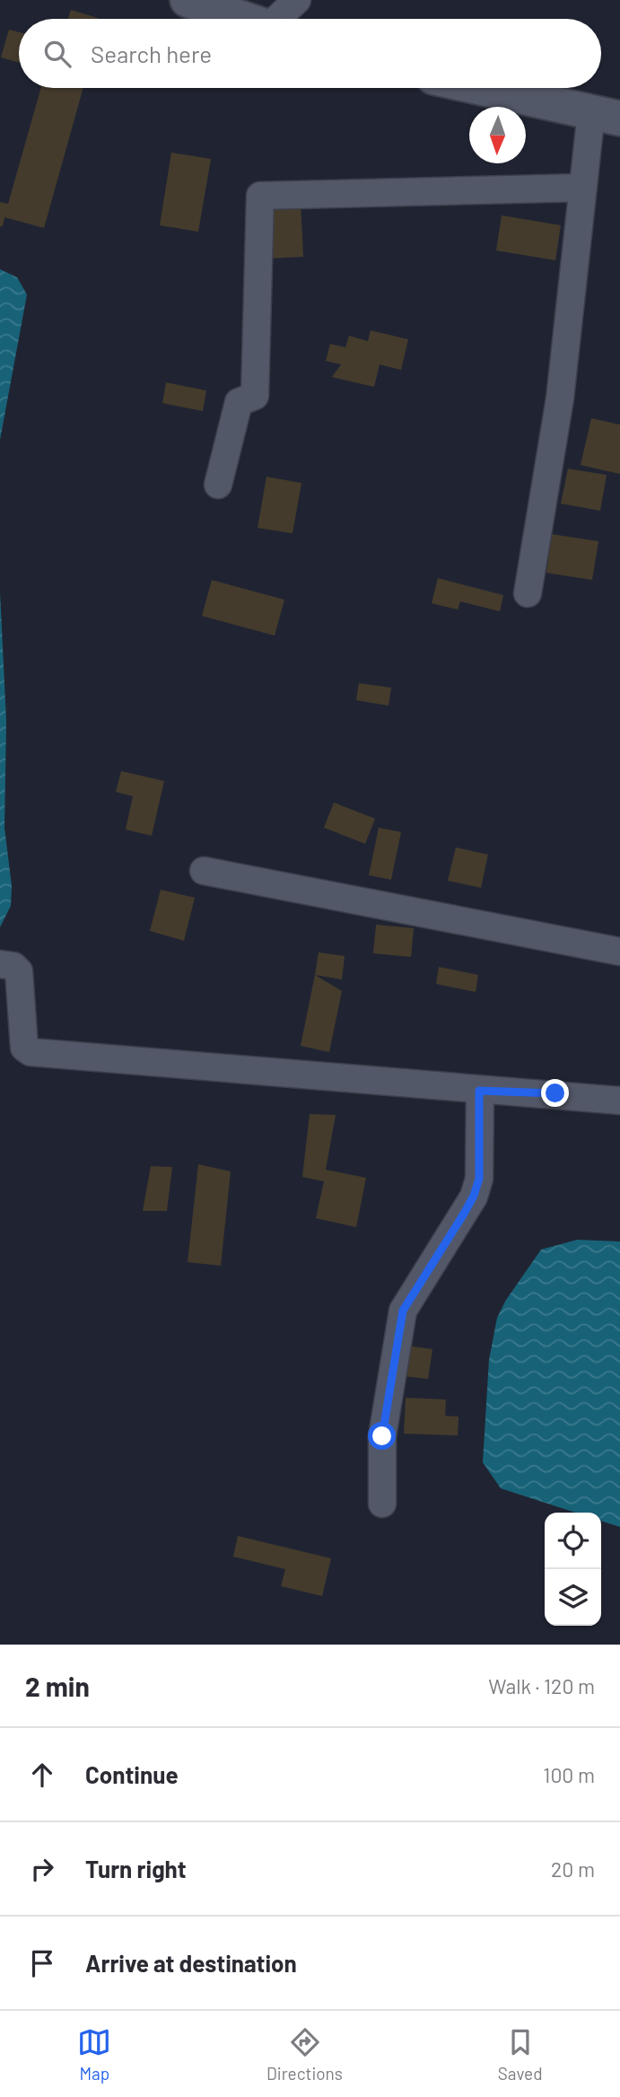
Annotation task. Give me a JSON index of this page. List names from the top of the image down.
{
  "north": "bottom",
  "page": {
    "search": "Search here",
    "heading": ["2 min", "Walk · 120 m"],
    "list": [
      ["Continue", "100 m"],
      ["Turn right", "20 m"],
      "Arrive at destination"
    ],
    "nav": ["Map", "Directions", "Saved"]
  }
}
